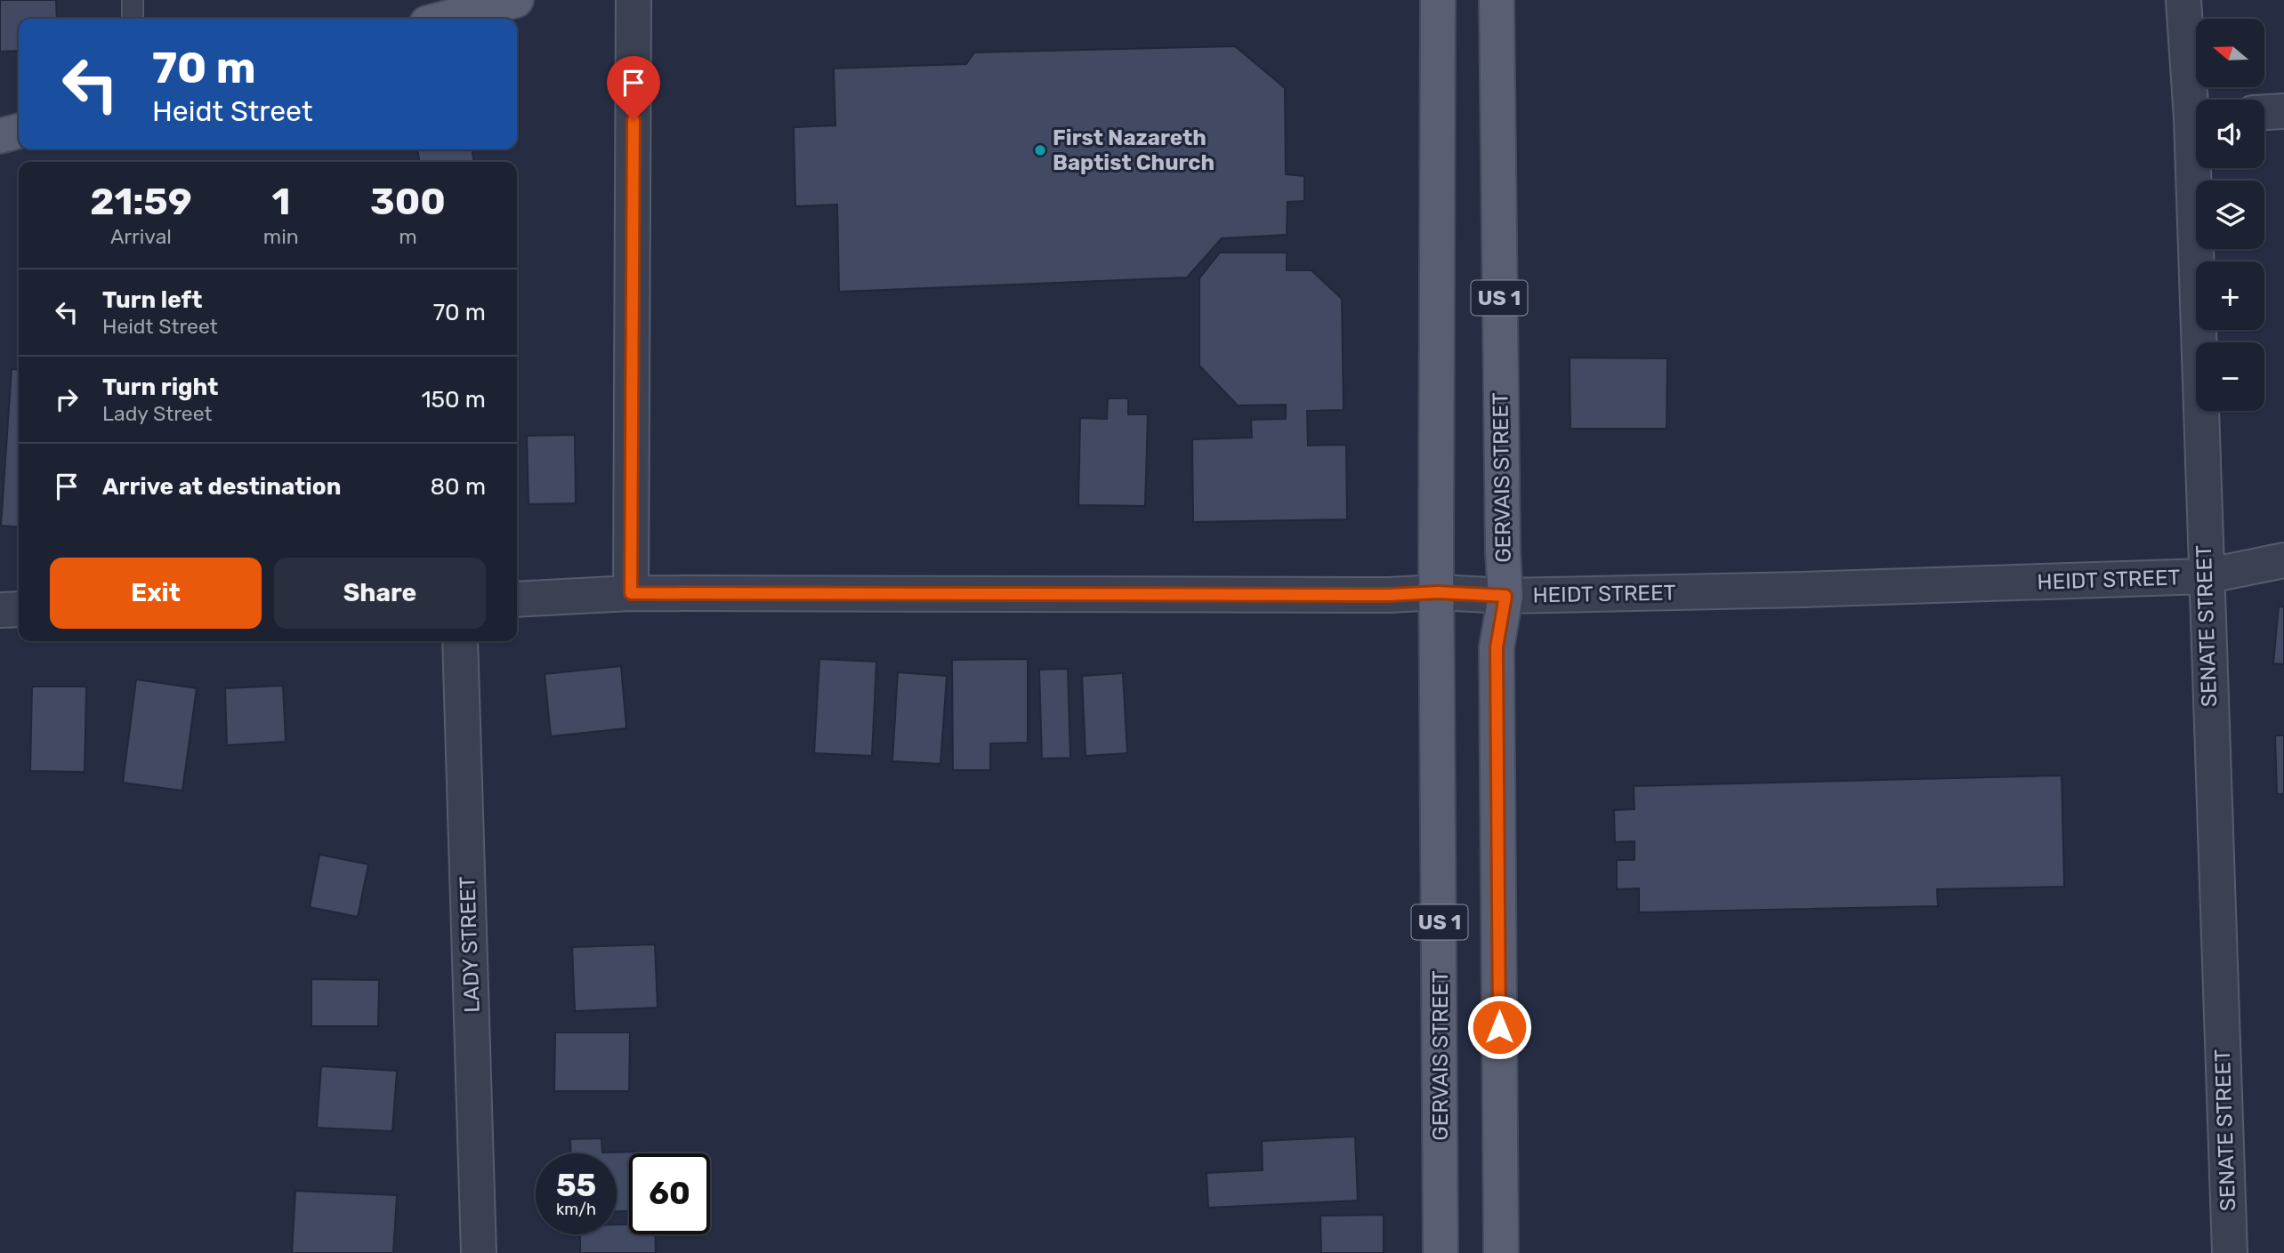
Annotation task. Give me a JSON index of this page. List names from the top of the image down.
{
  "streets": {
    "main road": ["US 1", "GERVAIS STREET"],
    "street": ["HEIDT STREET", "SENATE STREET", "LADY STREET"]
  },
  "crossings": [
    ["GERVAIS STREET", "HEIDT STREET"],
    ["HEIDT STREET", "SENATE STREET"]
  ],
  "places": ["First Nazareth Baptist Church"],
  "north": "left",
  "page": {
    "map_buttons": ["+", "−"],
    "turn": ["70 m", "Heidt Street"],
    "eta": [
      "21:59",
      "Arrival",
      "1",
      "min",
      "300",
      "m"
    ],
    "list": [
      {
        "name": "Turn left",
        "note": "Heidt Street",
        "value": "70 m"
      },
      {
        "name": "Turn right",
        "note": "Lady Street",
        "value": "150 m"
      },
      {
        "name": "Arrive at destination",
        "value": "80 m"
      }
    ],
    "buttons": ["Exit", "Share"],
    "speed": "55 km/h",
    "limit": "60"
  }
}
